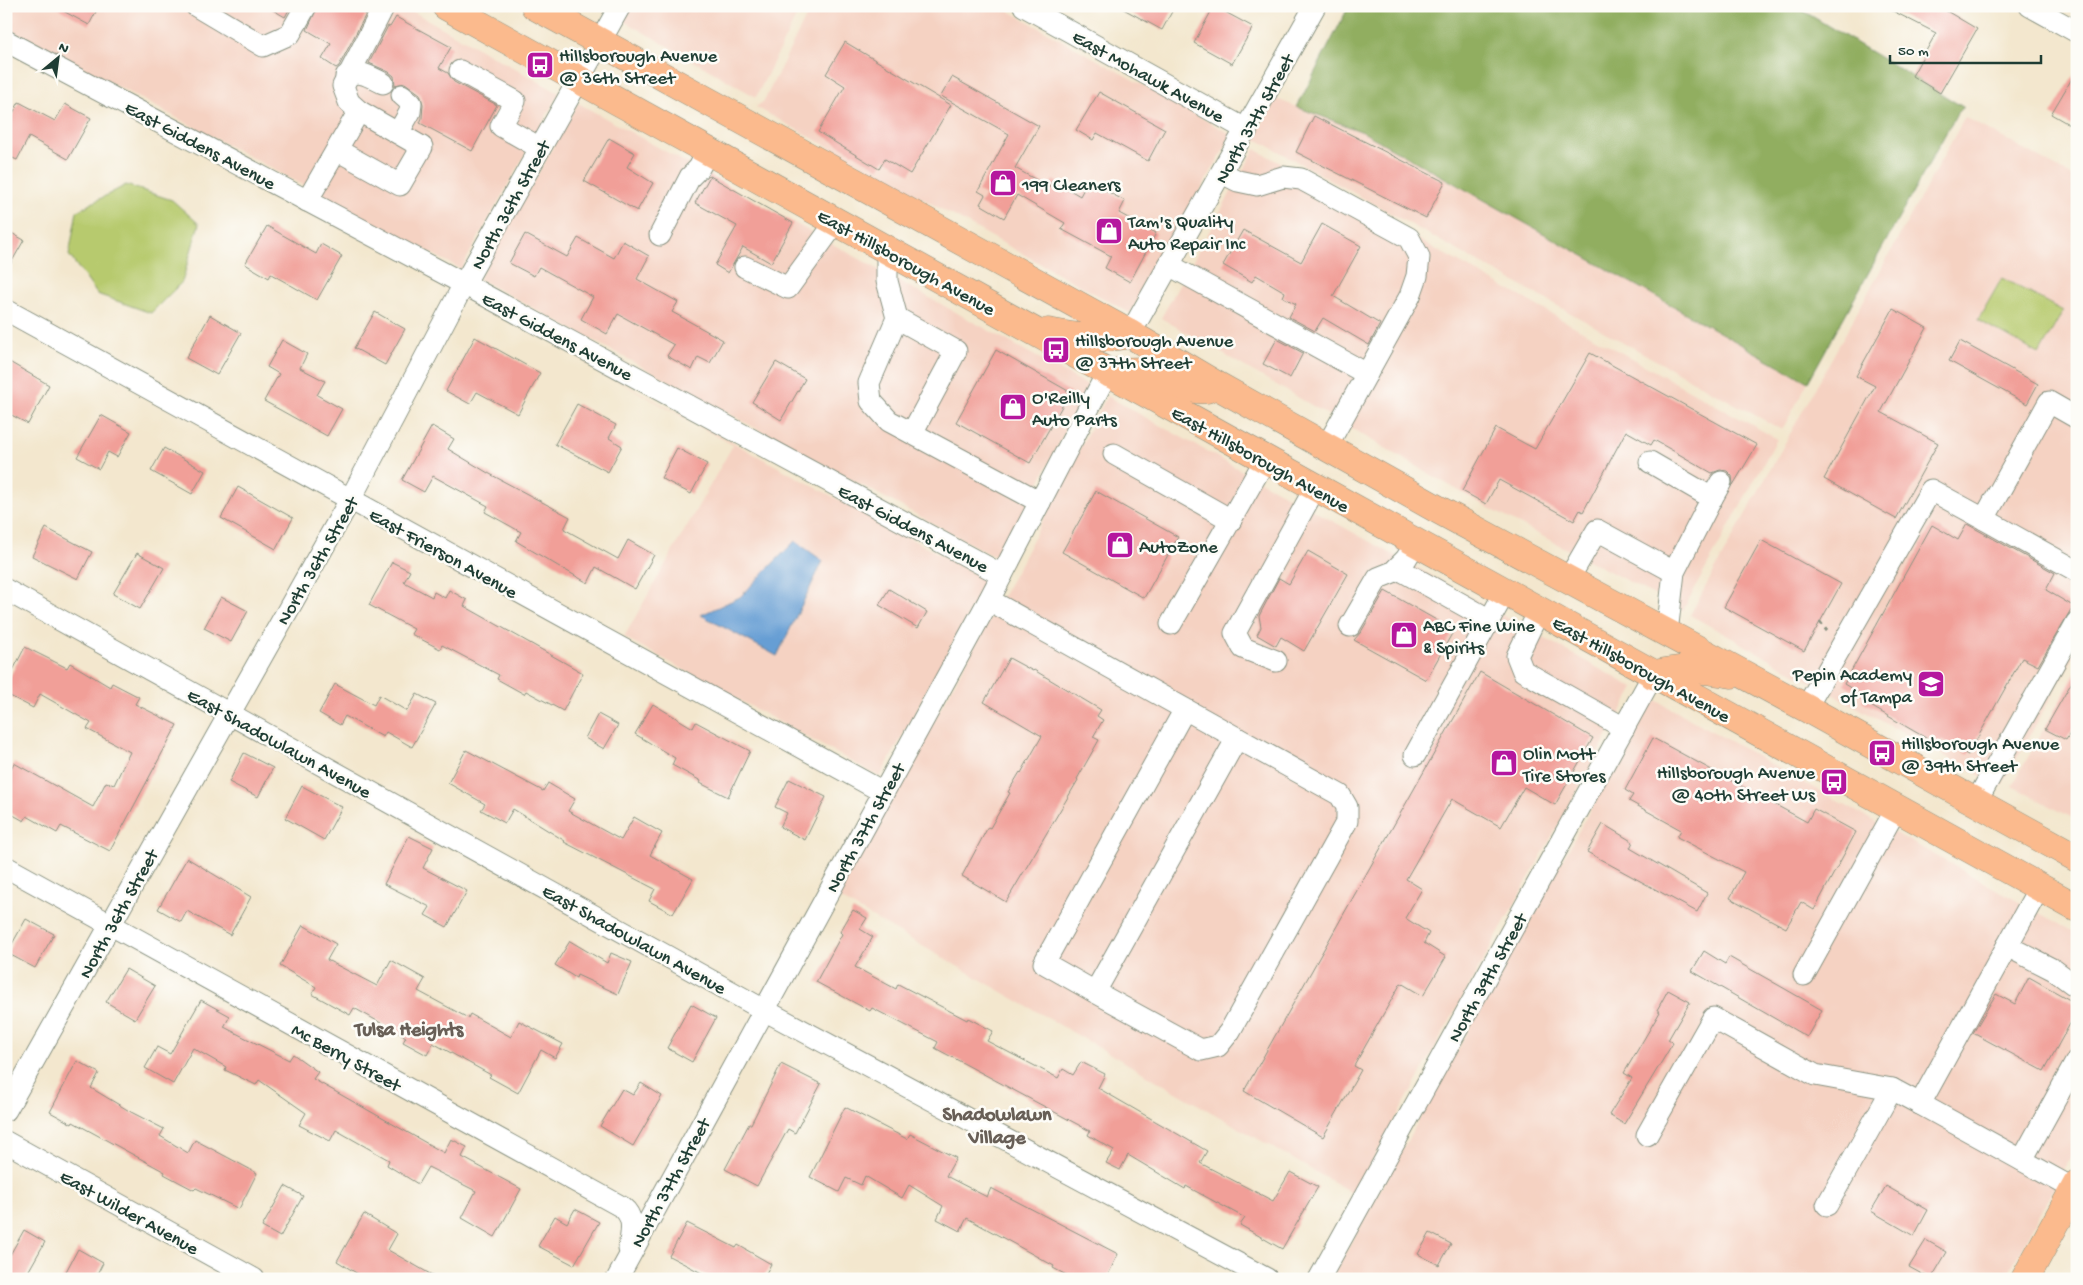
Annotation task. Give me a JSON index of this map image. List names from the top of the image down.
{
  "streets": {
    "main road": ["East Hillsborough Avenue"],
    "street": [
      "East Mohawk Avenue",
      "North 37th Street",
      "East Giddens Avenue",
      "North 36th Street",
      "East Frierson Avenue",
      "East Shadowlawn Avenue",
      "North 39th Street",
      "Mc Berry Street",
      "East Wilder Avenue"
    ]
  },
  "crossings": [
    ["East Mohawk Avenue", "North 37th Street"],
    ["North 37th Street", "East Giddens Avenue"],
    ["North 37th Street", "East Hillsborough Avenue"],
    ["North 37th Street", "East Frierson Avenue"],
    ["North 37th Street", "East Shadowlawn Avenue"],
    ["North 37th Street", "Mc Berry Street"],
    ["East Giddens Avenue", "North 36th Street"],
    ["North 36th Street", "East Hillsborough Avenue"],
    ["North 36th Street", "East Frierson Avenue"],
    ["North 36th Street", "East Shadowlawn Avenue"],
    ["North 36th Street", "Mc Berry Street"],
    ["East Hillsborough Avenue", "North 39th Street"]
  ],
  "districts": ["Tulsa Heights", "Shadowlawn Village"],
  "places": {
    "bus stop": [
      "Hillsborough Avenue @ 36th Street",
      "Hillsborough Avenue @ 37th Street",
      "Hillsborough Avenue @ 39th Street",
      "Hillsborough Avenue @ 40th Street Ws"
    ],
    "shop": [
      "199 Cleaners",
      "Tam's Quality Auto Repair Inc",
      "O'Reilly Auto Parts",
      "AutoZone",
      "ABC Fine Wine & Spirits",
      "Olin Mott Tire Stores"
    ],
    "school or university": ["Pepin Academy of Tampa"]
  },
  "scale_bar": "50 m",
  "north": "top right"
}
